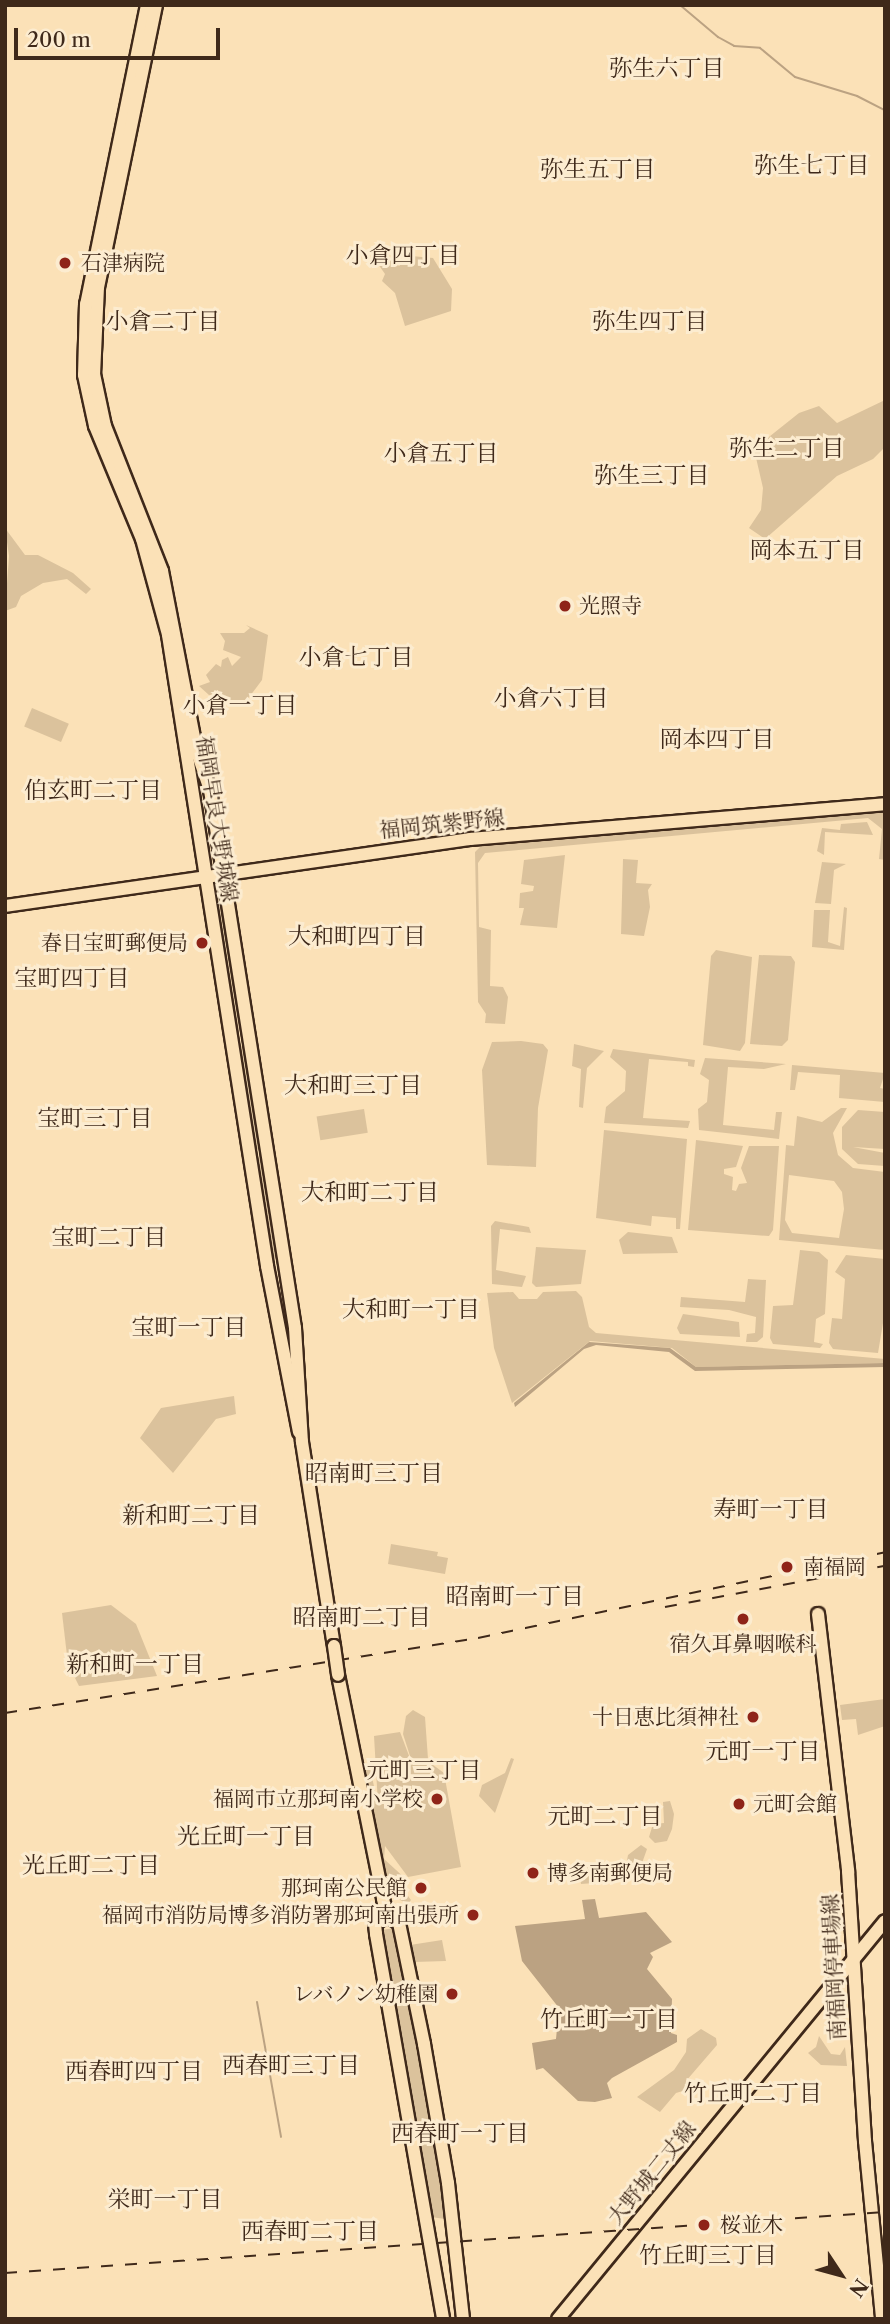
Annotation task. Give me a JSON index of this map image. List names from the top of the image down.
{
  "streets": {
    "main road": [
      "福岡早良大野城線",
      "福岡筑紫野線",
      "南福岡停車場線",
      "大野城二丈線"
    ]
  },
  "crossings": [
    ["福岡早良大野城線", "福岡筑紫野線"],
    ["南福岡停車場線", "大野城二丈線"]
  ],
  "districts": [
    "弥生六丁目",
    "弥生七丁目",
    "弥生五丁目",
    "小倉四丁目",
    "小倉二丁目",
    "弥生四丁目",
    "弥生二丁目",
    "小倉五丁目",
    "弥生三丁目",
    "岡本五丁目",
    "小倉七丁目",
    "小倉六丁目",
    "小倉一丁目",
    "岡本四丁目",
    "伯玄町二丁目",
    "大和町四丁目",
    "宝町四丁目",
    "大和町三丁目",
    "宝町三丁目",
    "大和町二丁目",
    "宝町二丁目",
    "大和町一丁目",
    "宝町一丁目",
    "昭南町三丁目",
    "寿町一丁目",
    "新和町二丁目",
    "昭南町一丁目",
    "昭南町二丁目",
    "新和町一丁目",
    "元町一丁目",
    "元町三丁目",
    "元町二丁目",
    "光丘町一丁目",
    "光丘町二丁目",
    "竹丘町一丁目",
    "西春町三丁目",
    "西春町四丁目",
    "竹丘町二丁目",
    "西春町一丁目",
    "栄町一丁目",
    "西春町二丁目",
    "竹丘町三丁目"
  ],
  "places": [
    "石津病院",
    "光照寺",
    "春日宝町郵便局",
    "南福岡",
    "宿久耳鼻咽喉科",
    "十日恵比須神社",
    "福岡市立那珂南小学校",
    "元町会館",
    "博多南郵便局",
    "那珂南公民館",
    "福岡市消防局博多消防署那珂南出張所",
    "レバノン幼稚園",
    "桜並木"
  ],
  "scale_bar": "200 m",
  "north": "bottom right"
}
